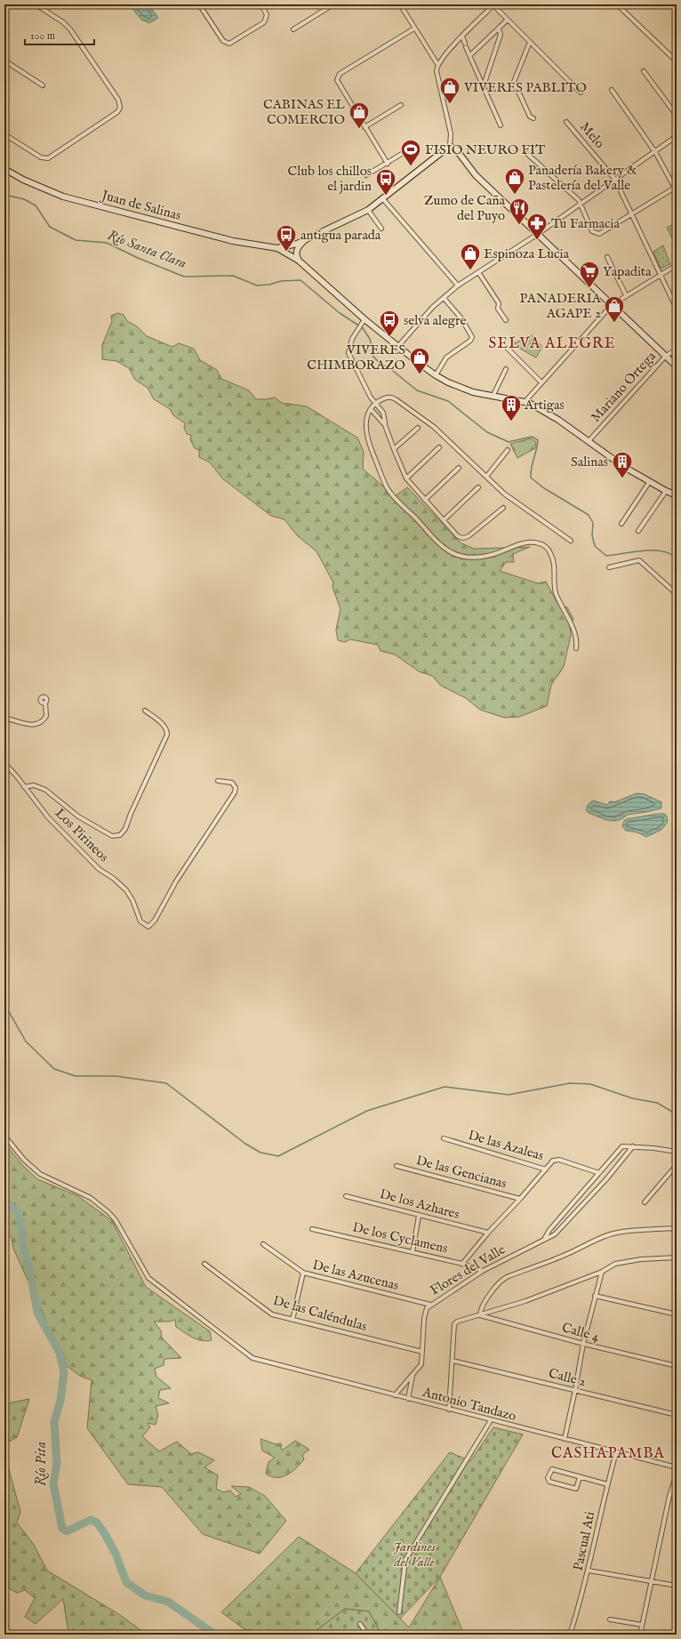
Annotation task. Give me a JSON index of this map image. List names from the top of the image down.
{
  "streets": {
    "street": [
      "Melo",
      "Juan de Salinas",
      "Mariano Ortega",
      "Los Pirineos",
      "De las Azaleas",
      "De las Gencianas",
      "De los Azhares",
      "De los Cyclamens",
      "Flores del Valle",
      "De las Azucenas",
      "De las Caléndulas",
      "Calle 4",
      "Calle 2",
      "Antonio Tandazo",
      "Pascual Ati"
    ]
  },
  "crossings": [
    ["Juan de Salinas", "Mariano Ortega"],
    ["De las Azaleas", "Flores del Valle"],
    ["De los Cyclamens", "Flores del Valle"],
    ["Flores del Valle", "De las Azucenas"],
    ["Flores del Valle", "De las Caléndulas"],
    ["Flores del Valle", "Antonio Tandazo"],
    ["Antonio Tandazo", "Pascual Ati"]
  ],
  "districts": ["SELVA ALEGRE", "CASHAPAMBA"],
  "water": ["Río Santa Clara", "Río Pita"],
  "parks": ["Jardines del Valle"],
  "places": {
    "shop": [
      "VIVERES PABLITO",
      "CABINAS EL COMERCIO",
      "Panadería Bakery & Pastelería del Valle",
      "Espinoza Lucia",
      "PANADERIA AGAPE 2",
      "VIVERES CHIMBORAZO"
    ],
    "sports": ["FISIO NEURO FIT"],
    "bus stop": ["Club los chillos el jardin", "antigua parada", "selva alegre"],
    "restaurant": ["Zumo de Caña del Puyo"],
    "pharmacy": ["Tu Farmacia"],
    "supermarket": ["Yapadita"],
    "building": ["Artigas", "Salinas"]
  },
  "scale_bar": "100 m"
}
